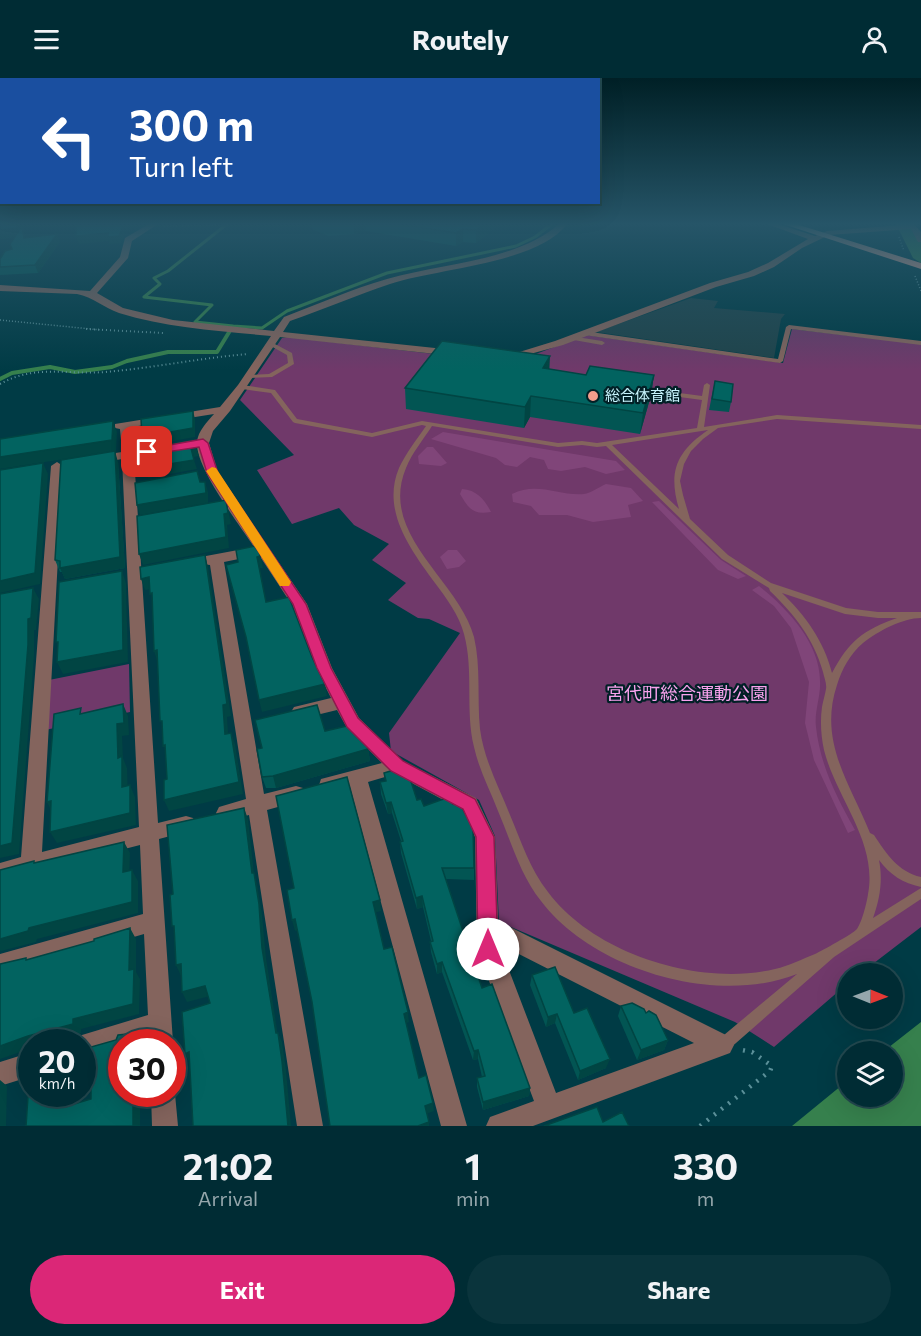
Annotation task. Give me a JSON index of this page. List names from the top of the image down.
{
  "parks": ["宮代町総合運動公園"],
  "places": ["総合体育館"],
  "north": "right",
  "page": {
    "header": "Routely",
    "turn": ["300 m", "Turn left"],
    "speed": "20 km/h",
    "limit": "30",
    "eta": [
      "21:02",
      "Arrival",
      "1",
      "min",
      "330",
      "m"
    ],
    "buttons": ["Exit", "Share"]
  }
}
